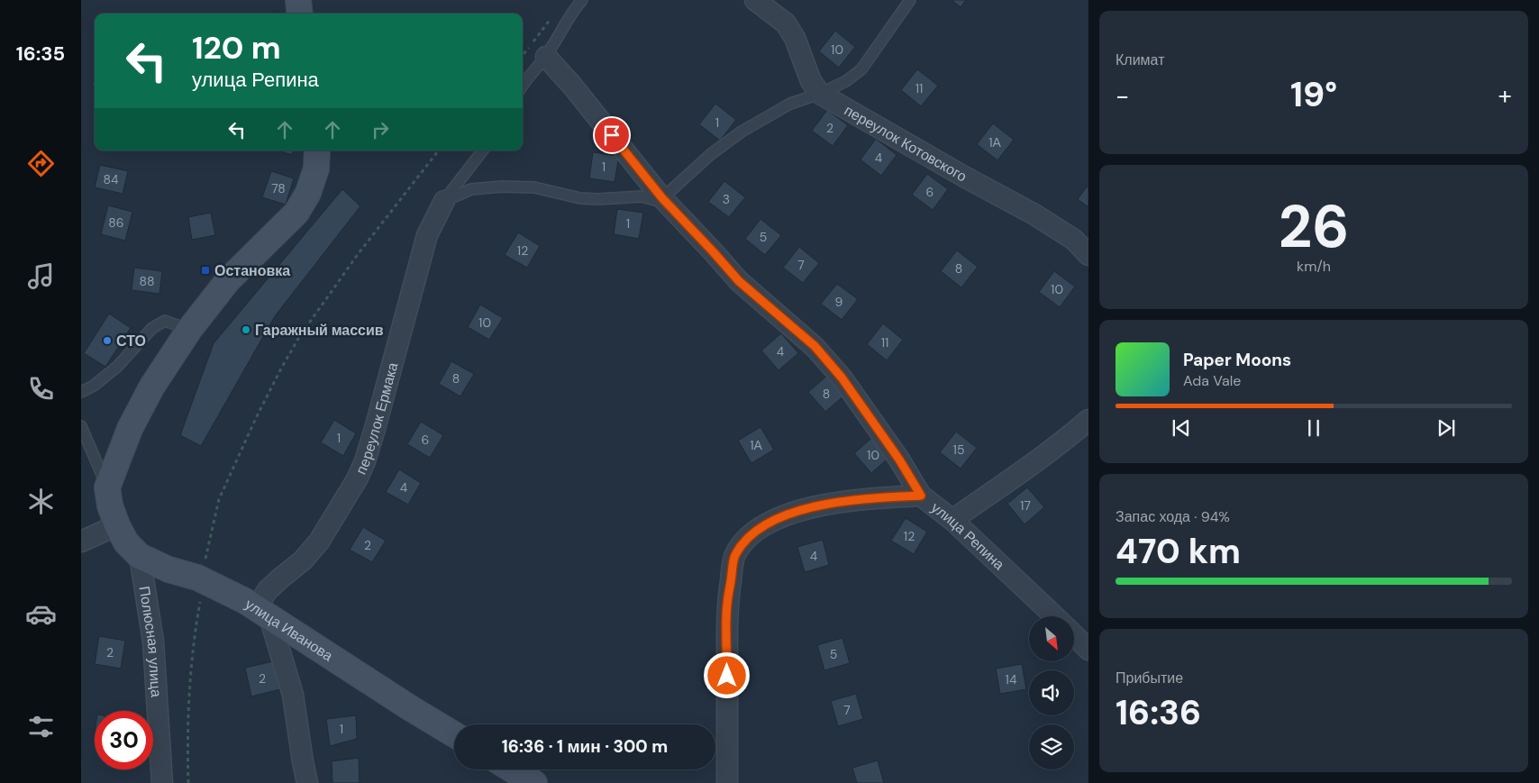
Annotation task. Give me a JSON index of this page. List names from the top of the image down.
{
  "streets": {
    "street": [
      "переулок Котовского",
      "переулок Ермака",
      "улица Репина",
      "улица Иванова",
      "Полюсная улица"
    ]
  },
  "crossings": [
    ["переулок Ермака", "улица Иванова"],
    ["улица Иванова", "Полюсная улица"]
  ],
  "places": {
    "transit": ["Остановка"],
    "other": ["Гаражный массив", "СТО"]
  },
  "house_numbers": [
    "10",
    "11",
    "1",
    "2",
    "1А",
    "4",
    "1",
    "84",
    "78",
    "6",
    "3",
    "86",
    "1",
    "5",
    "12",
    "7",
    "8",
    "88",
    "10",
    "9",
    "10",
    "11",
    "4",
    "8",
    "8",
    "1",
    "6",
    "1А",
    "15",
    "10",
    "4",
    "17",
    "12",
    "2",
    "4",
    "2",
    "5",
    "2",
    "14",
    "7",
    "1"
  ],
  "north": "bottom right",
  "page": {
    "tabs": "16:35",
    "tile": [
      "Климат",
      ["26", "km/h"],
      ["Запас хода · 94%", "470 km"],
      ["Прибытие", "16:36"]
    ],
    "turn": ["120 m", "улица Репина"],
    "heat": ["−", "19°", "+"],
    "song": ["Paper Moons", "Ada Vale"],
    "limit": "30",
    "trip": "16:36 · 1 мин · 300 m"
  }
}
